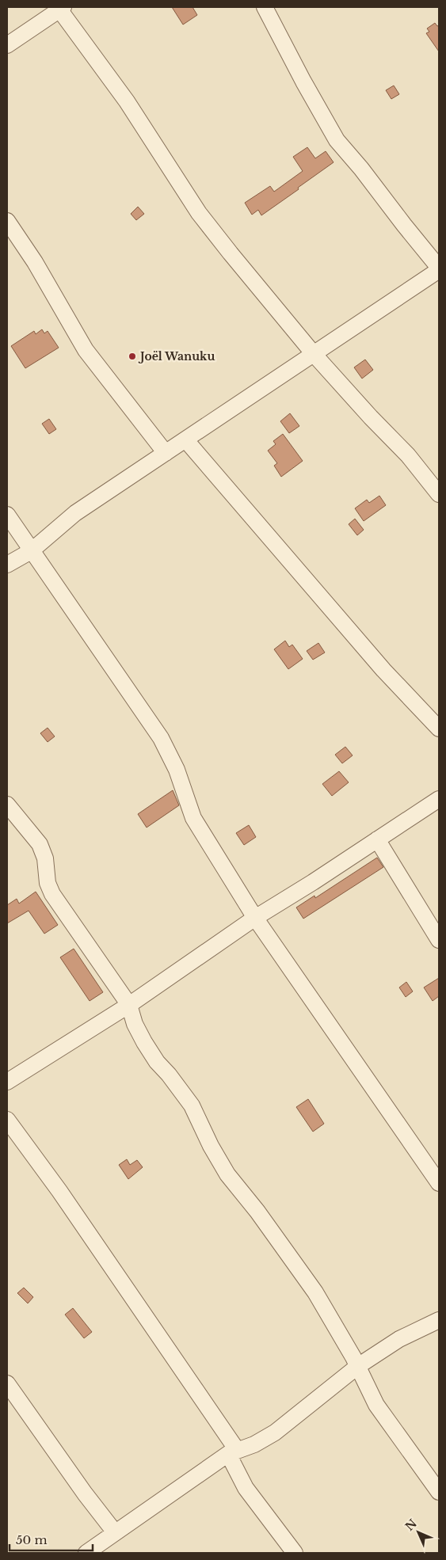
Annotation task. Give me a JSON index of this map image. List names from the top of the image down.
{
  "places": ["Joël Wanuku"],
  "scale_bar": "50 m",
  "north": "top left"
}
